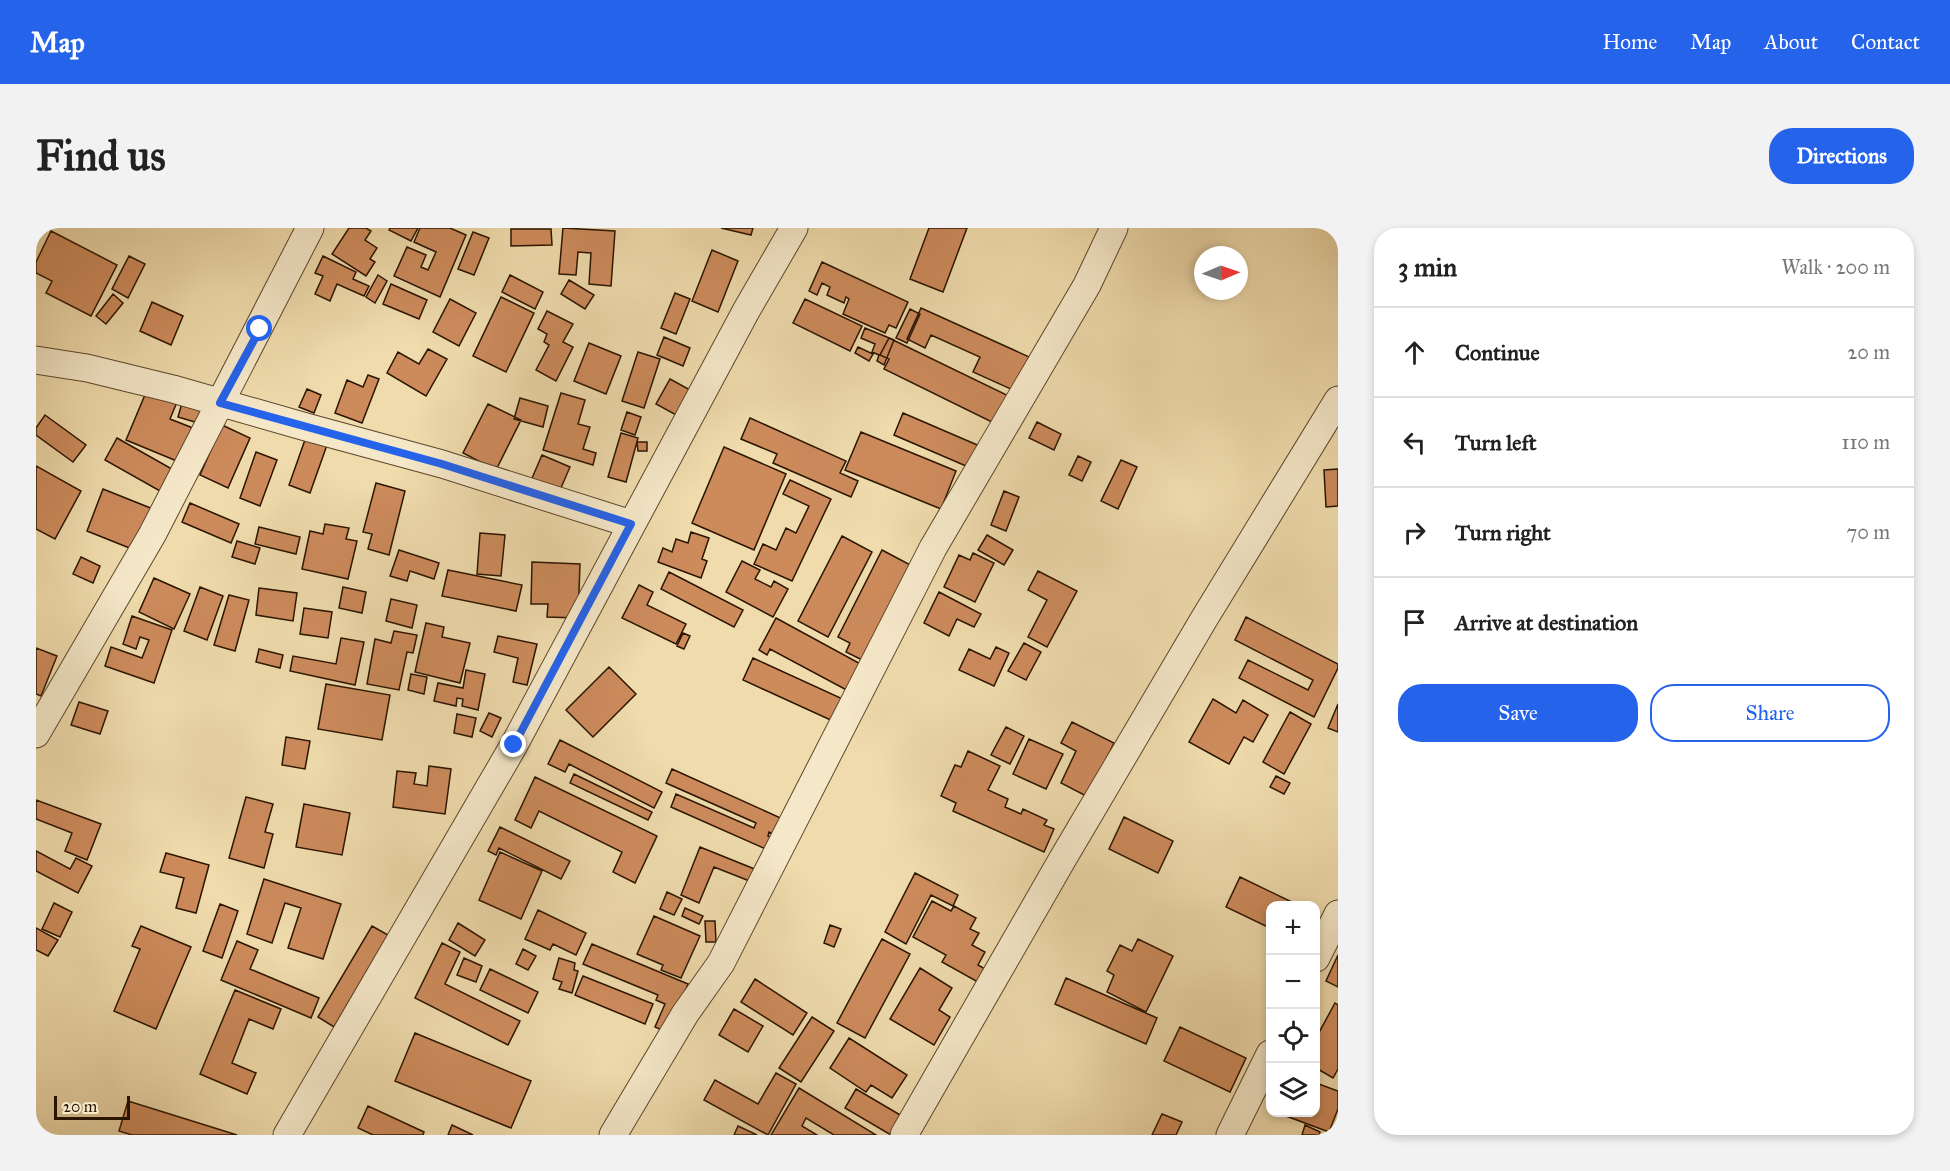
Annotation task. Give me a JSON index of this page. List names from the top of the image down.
{
  "scale_bar": "20 m",
  "north": "right",
  "page": {
    "header": "Map",
    "nav": [
      "Home",
      "Map",
      "About",
      "Contact"
    ],
    "buttons": [
      "Directions",
      ["Save", "Share"]
    ],
    "title": "Find us",
    "heading": ["3 min", "Walk · 200 m"],
    "list": [
      ["Continue", "20 m"],
      ["Turn left", "110 m"],
      ["Turn right", "70 m"],
      "Arrive at destination"
    ],
    "map_buttons": ["+", "−"],
    "scale": "20 m"
  }
}
